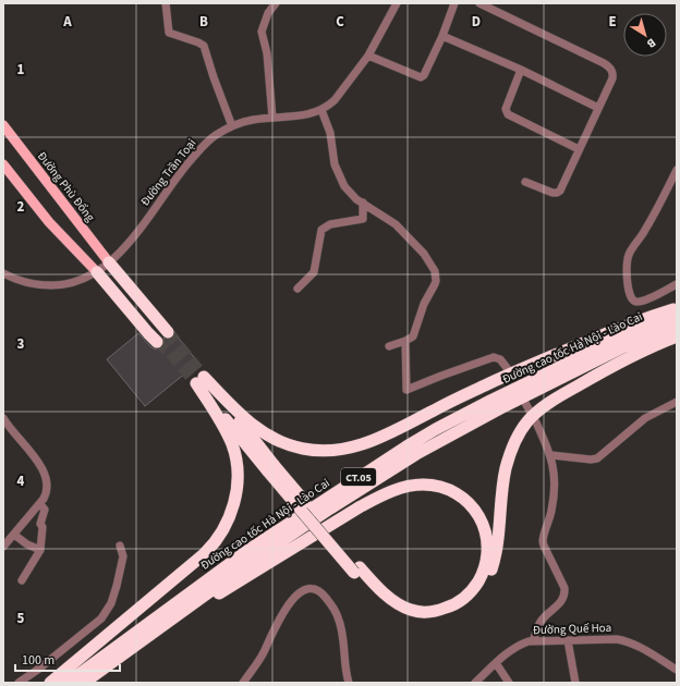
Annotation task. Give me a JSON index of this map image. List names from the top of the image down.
{
  "streets": {
    "highway": ["Đường cao tốc Hà Nội - Lào Cai", "CT.05"],
    "main road": ["Đường Phù Đổng"],
    "street": ["Đường Trần Toại", "Đường Quế Hoa"]
  },
  "crossings": [
    ["Đường Trần Toại", "Đường Phù Đổng"]
  ],
  "scale_bar": "100 m",
  "north": "bottom right",
  "grid": {
    "columns": [
      "A",
      "B",
      "C",
      "D",
      "E"
    ],
    "rows": [
      "1",
      "2",
      "3",
      "4",
      "5"
    ]
  }
}
